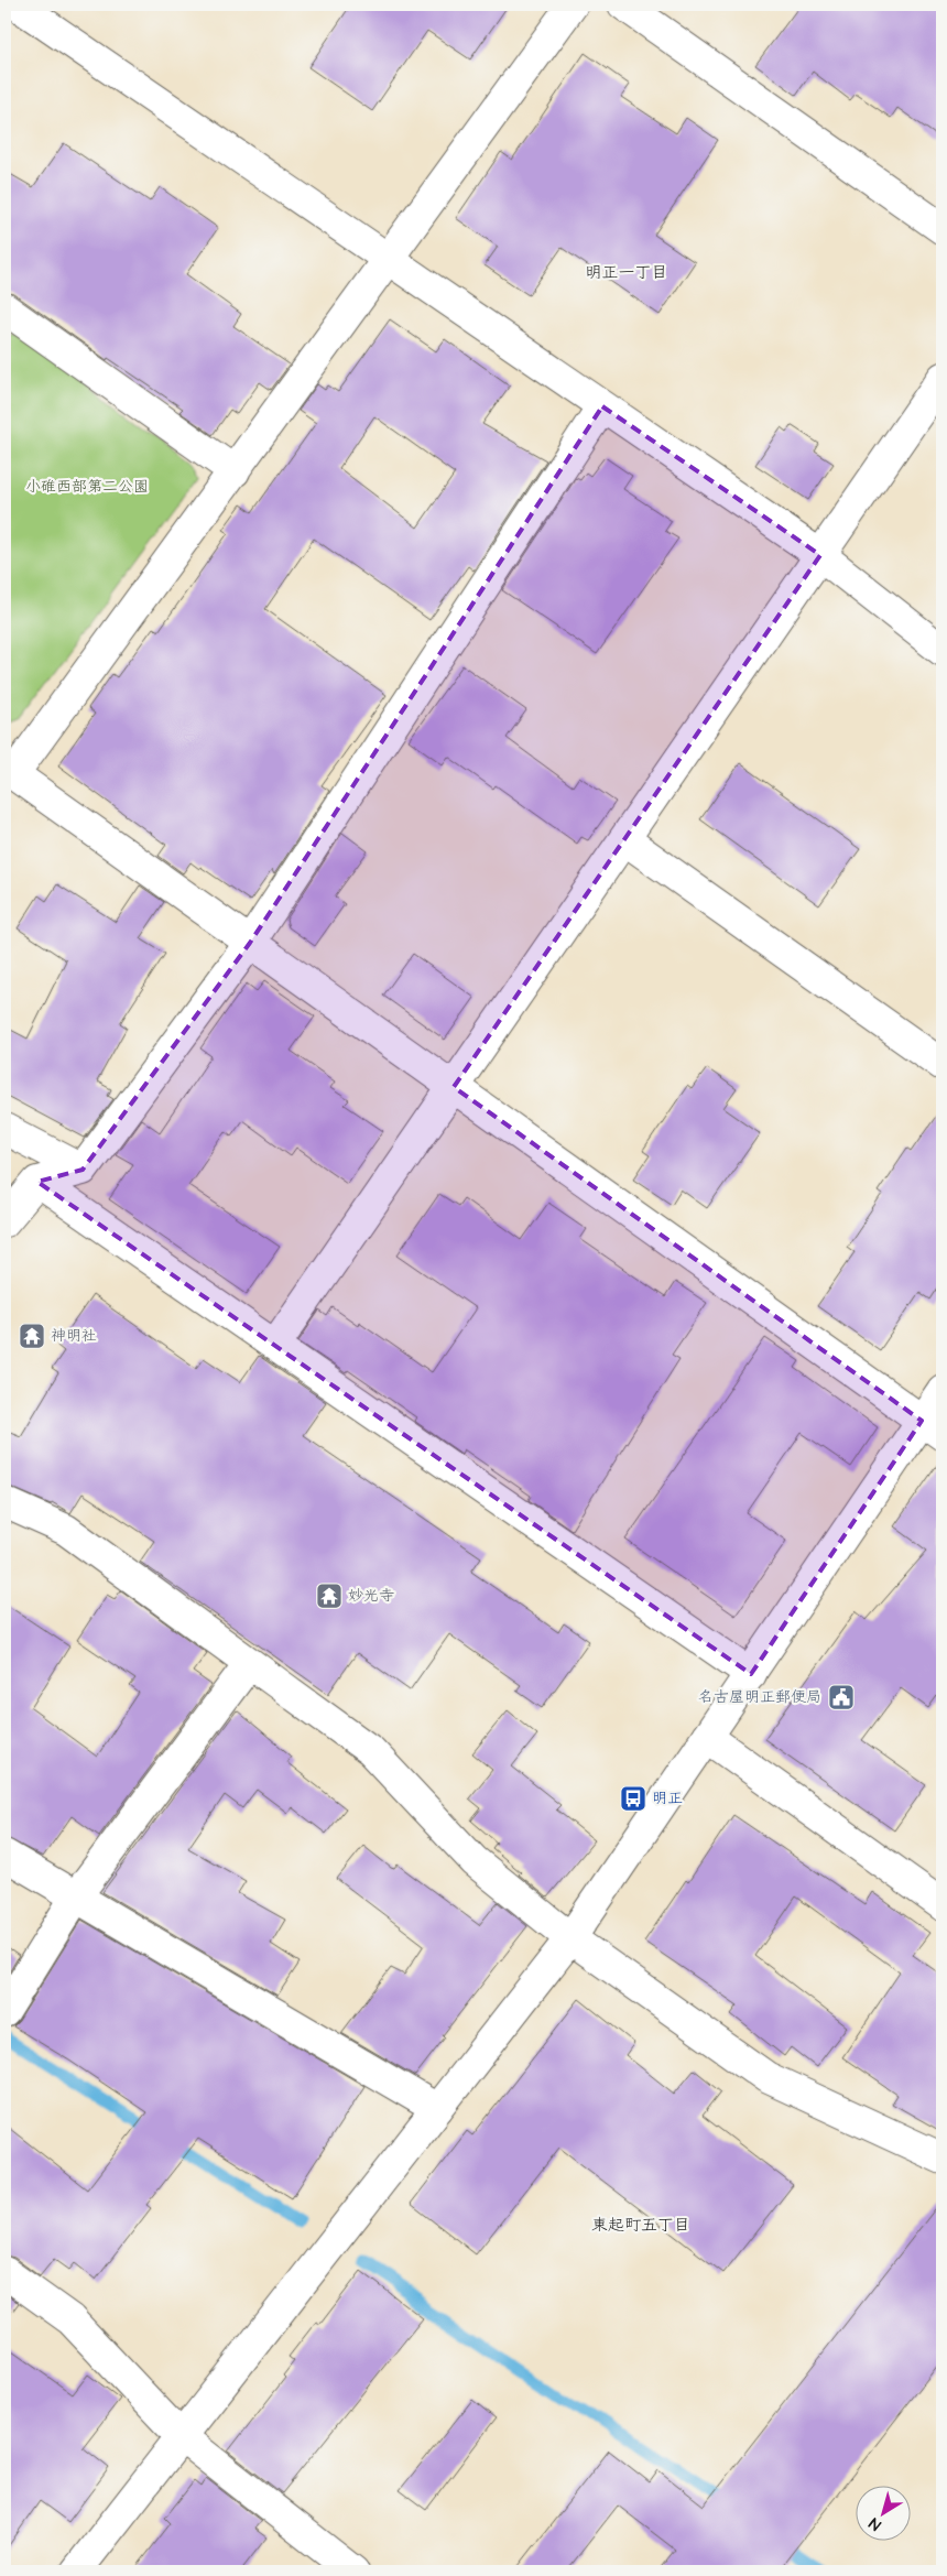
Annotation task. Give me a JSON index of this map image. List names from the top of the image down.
{
  "districts": ["明正一丁目", "東起町五丁目"],
  "parks": ["小碓西部第二公園"],
  "places": {
    "temple": ["神明社", "妙光寺"],
    "public building": ["名古屋明正郵便局"],
    "bus stop": ["明正"]
  },
  "north": "bottom left"
}
